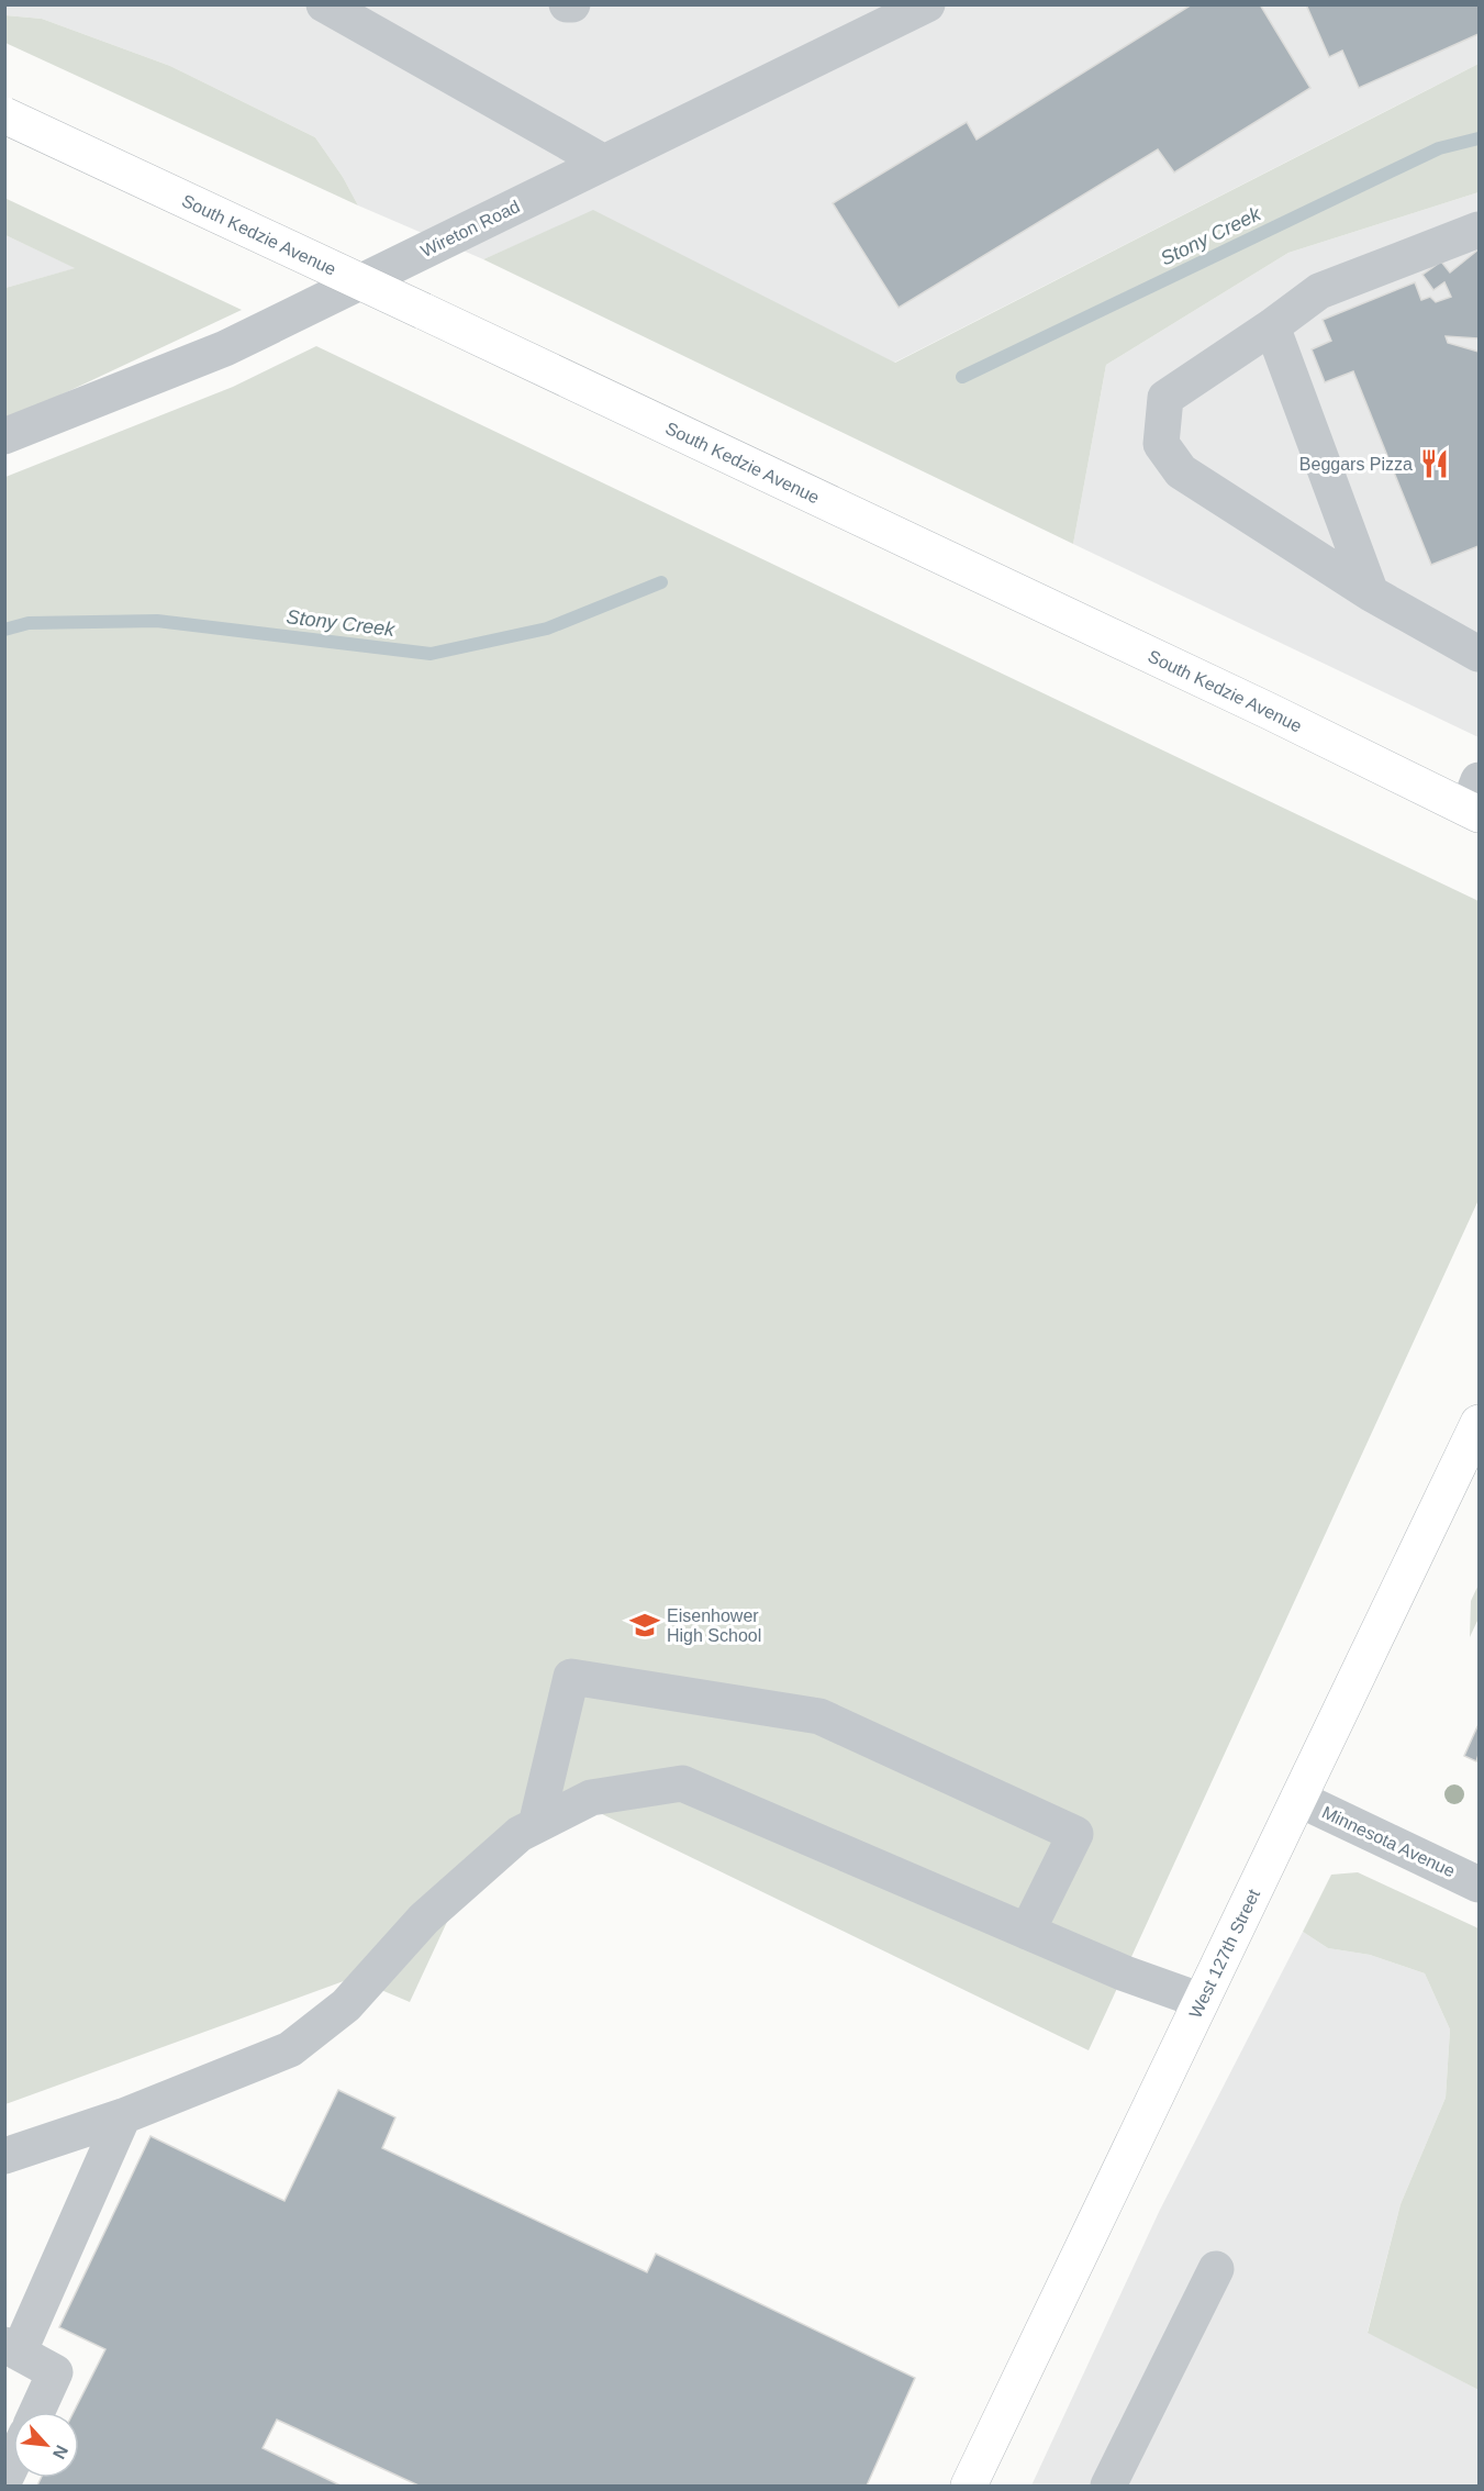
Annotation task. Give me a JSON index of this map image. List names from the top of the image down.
{
  "streets": {
    "main road": ["South Kedzie Avenue", "West 127th Street"],
    "street": ["Wireton Road", "Minnesota Avenue"]
  },
  "crossings": [
    ["Minnesota Avenue", "West 127th Street"]
  ],
  "water": ["Stony Creek"],
  "places": {
    "restaurant": ["Beggars Pizza"],
    "school or university": ["Eisenhower High School"]
  },
  "north": "bottom right"
}
